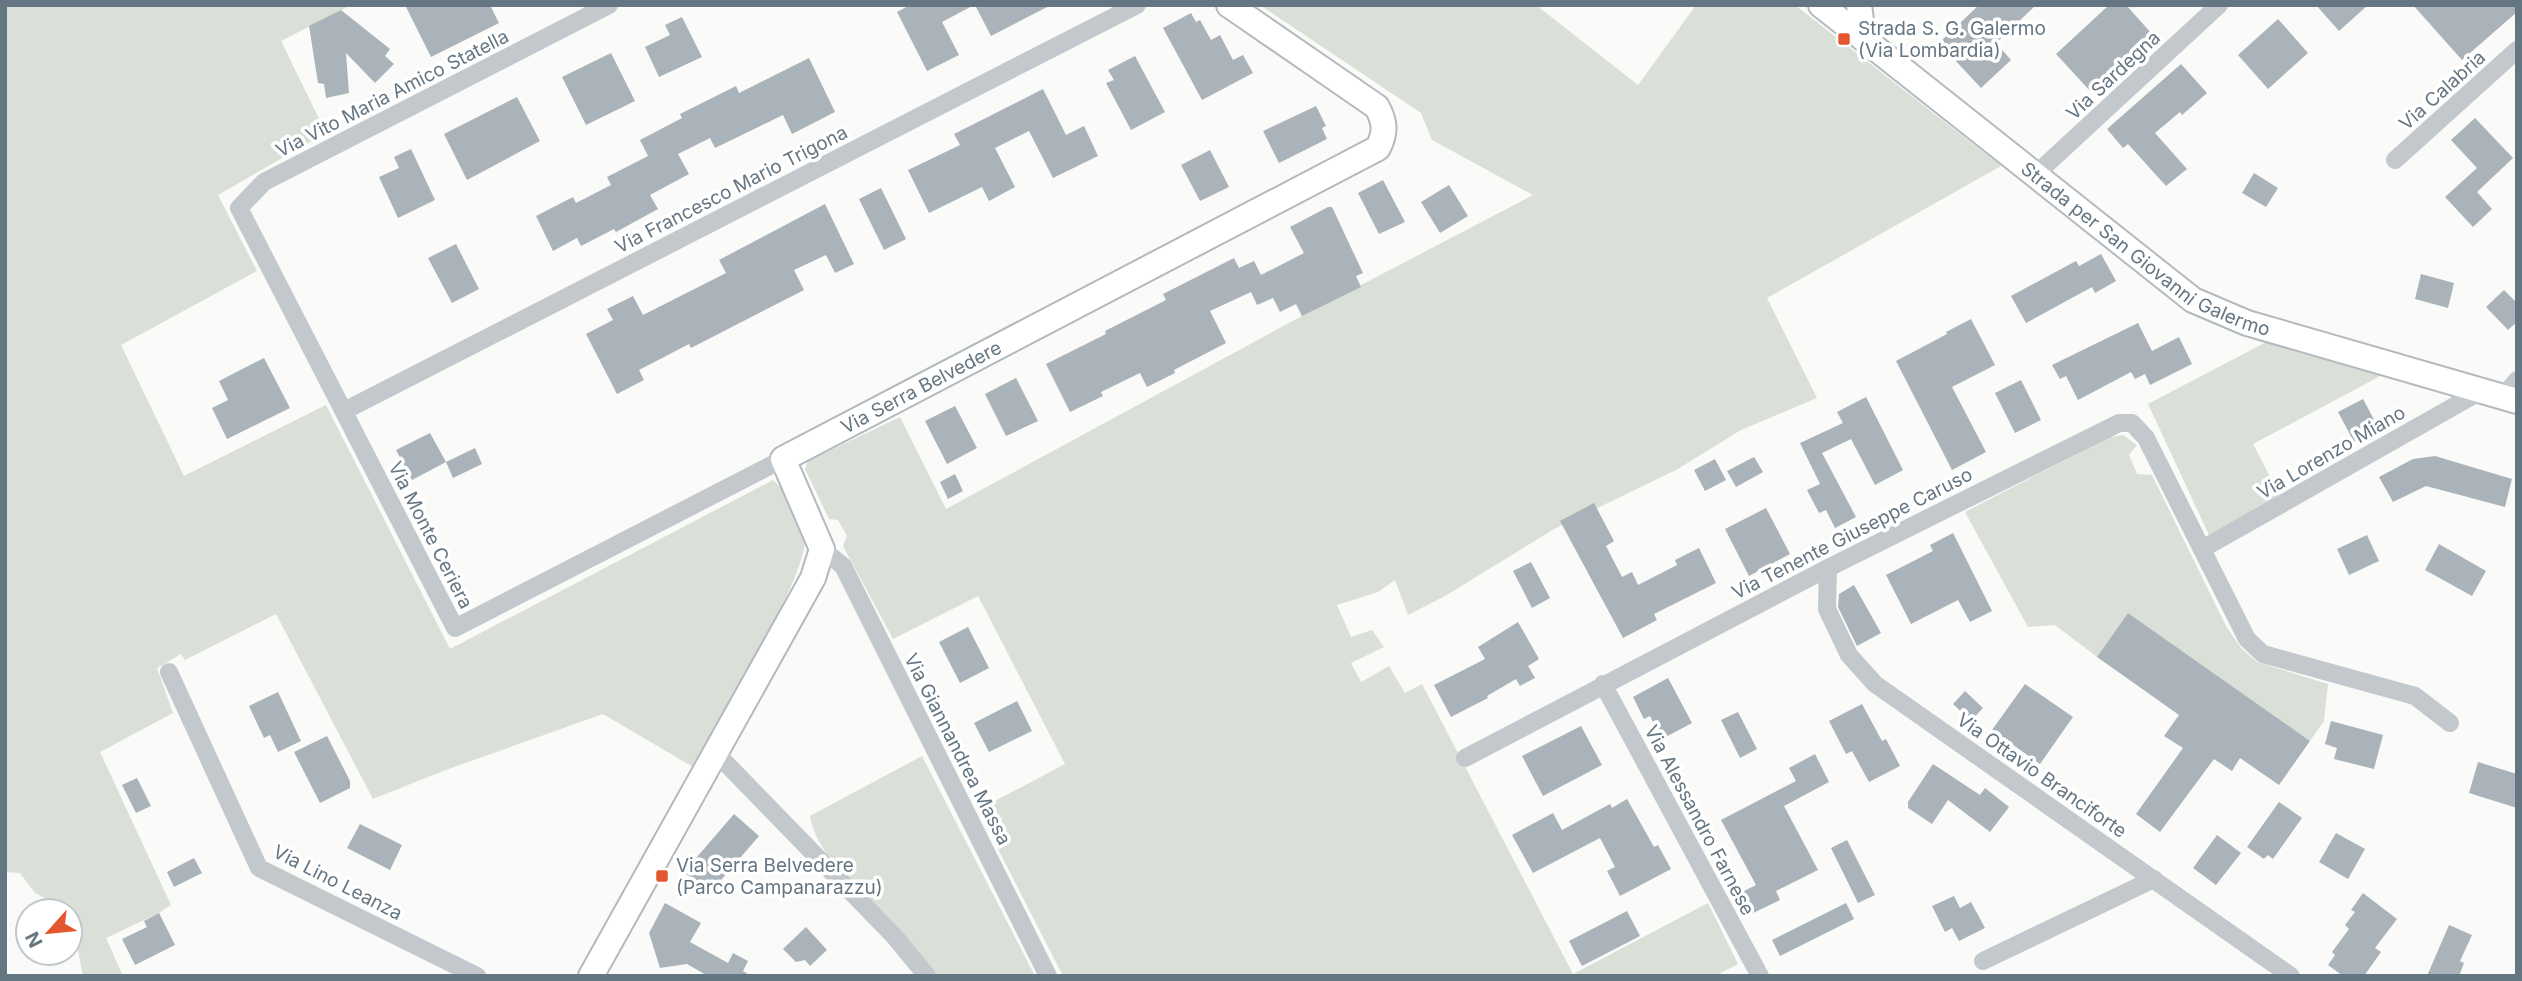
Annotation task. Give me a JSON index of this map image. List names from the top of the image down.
{
  "streets": {
    "street": [
      "Via Sardegna",
      "Via Calabria",
      "Via Vito Maria Amico Statella",
      "Via Francesco Mario Trigona",
      "Strada per San Giovanni Galermo",
      "Via Serra Belvedere",
      "Via Lorenzo Miano",
      "Via Tenente Giuseppe Caruso",
      "Via Monte Ceriera",
      "Via Giannandrea Massa",
      "Via Ottavio Branciforte",
      "Via Alessandro Farnese",
      "Via Lino Leanza"
    ]
  },
  "crossings": [
    ["Via Sardegna", "Strada per San Giovanni Galermo"],
    ["Via Vito Maria Amico Statella", "Via Monte Ceriera"],
    ["Via Francesco Mario Trigona", "Via Monte Ceriera"],
    ["Strada per San Giovanni Galermo", "Via Lorenzo Miano"],
    ["Via Serra Belvedere", "Via Monte Ceriera"],
    ["Via Lorenzo Miano", "Via Tenente Giuseppe Caruso"],
    ["Via Tenente Giuseppe Caruso", "Via Ottavio Branciforte"],
    ["Via Tenente Giuseppe Caruso", "Via Alessandro Farnese"]
  ],
  "places": {
    "transit": ["Strada S. G. Galermo (Via Lombardia)", "Via Serra Belvedere (Parco Campanarazzu)"]
  },
  "north": "bottom left"
}
